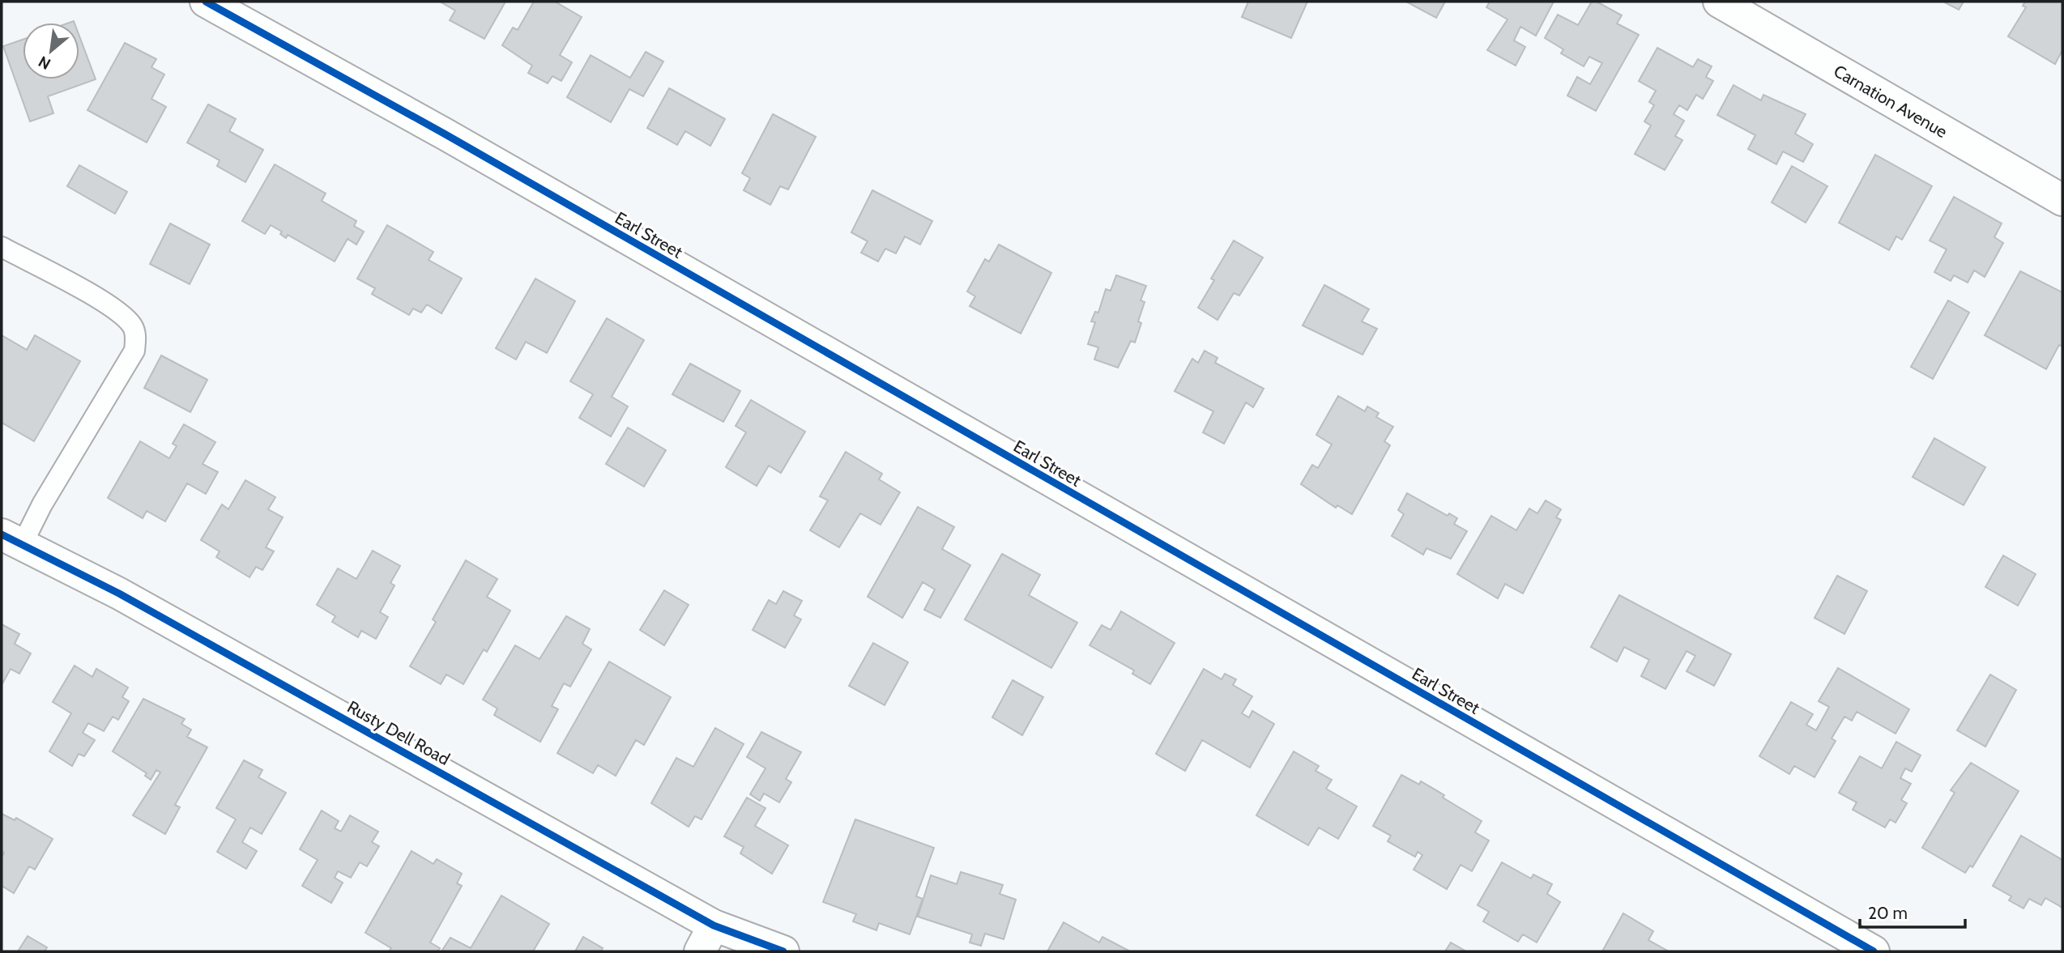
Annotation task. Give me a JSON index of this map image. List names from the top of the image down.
{
  "streets": {
    "street": ["Carnation Avenue", "Earl Street", "Rusty Dell Road"]
  },
  "scale_bar": "20 m",
  "north": "bottom left"
}
